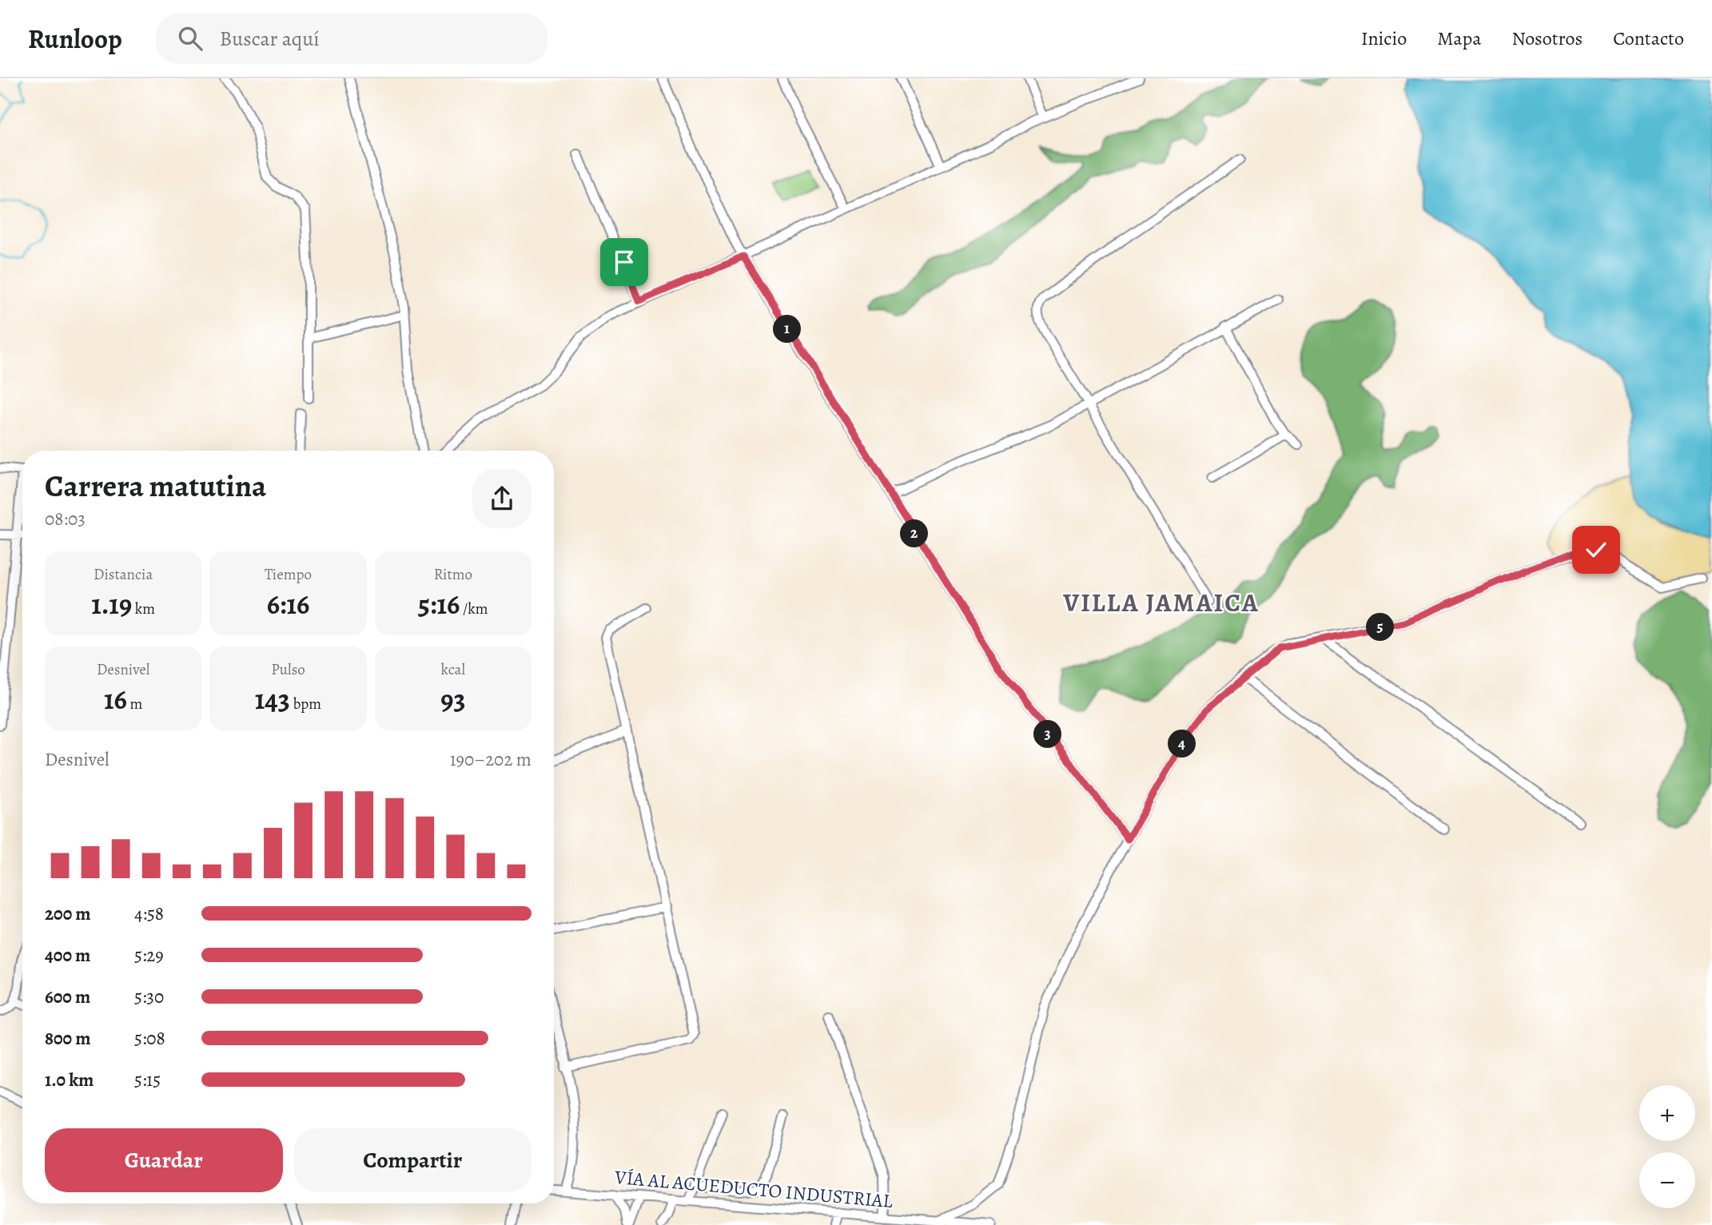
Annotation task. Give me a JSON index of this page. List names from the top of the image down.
{
  "streets": {
    "street": ["VÍA AL ACUEDUCTO INDUSTRIAL"]
  },
  "districts": ["VILLA JAMAICA"],
  "page": {
    "header": "Runloop",
    "search": "Buscar aquí",
    "nav": [
      "Inicio",
      "Mapa",
      "Nosotros",
      "Contacto"
    ],
    "pins": [
      "1",
      "2",
      "5",
      "3",
      "4"
    ],
    "heading": ["Carrera matutina", "08:03"],
    "stats": [
      ["Distancia", "1.19 km"],
      ["Tiempo", "6:16"],
      ["Ritmo", "5:16 /km"],
      ["Desnivel", "16 m"],
      ["Pulso", "143 bpm"],
      ["kcal", "93"]
    ],
    "chart": ["Desnivel", "190–202 m"],
    "list": [
      {
        "name": "200 m",
        "note": "4:58"
      },
      {
        "name": "400 m",
        "note": "5:29"
      },
      {
        "name": "600 m",
        "note": "5:30"
      },
      {
        "name": "800 m",
        "note": "5:08"
      },
      {
        "name": "1.0 km",
        "note": "5:15"
      }
    ],
    "map_buttons": ["+", "−"],
    "buttons": ["Guardar", "Compartir"]
  }
}
